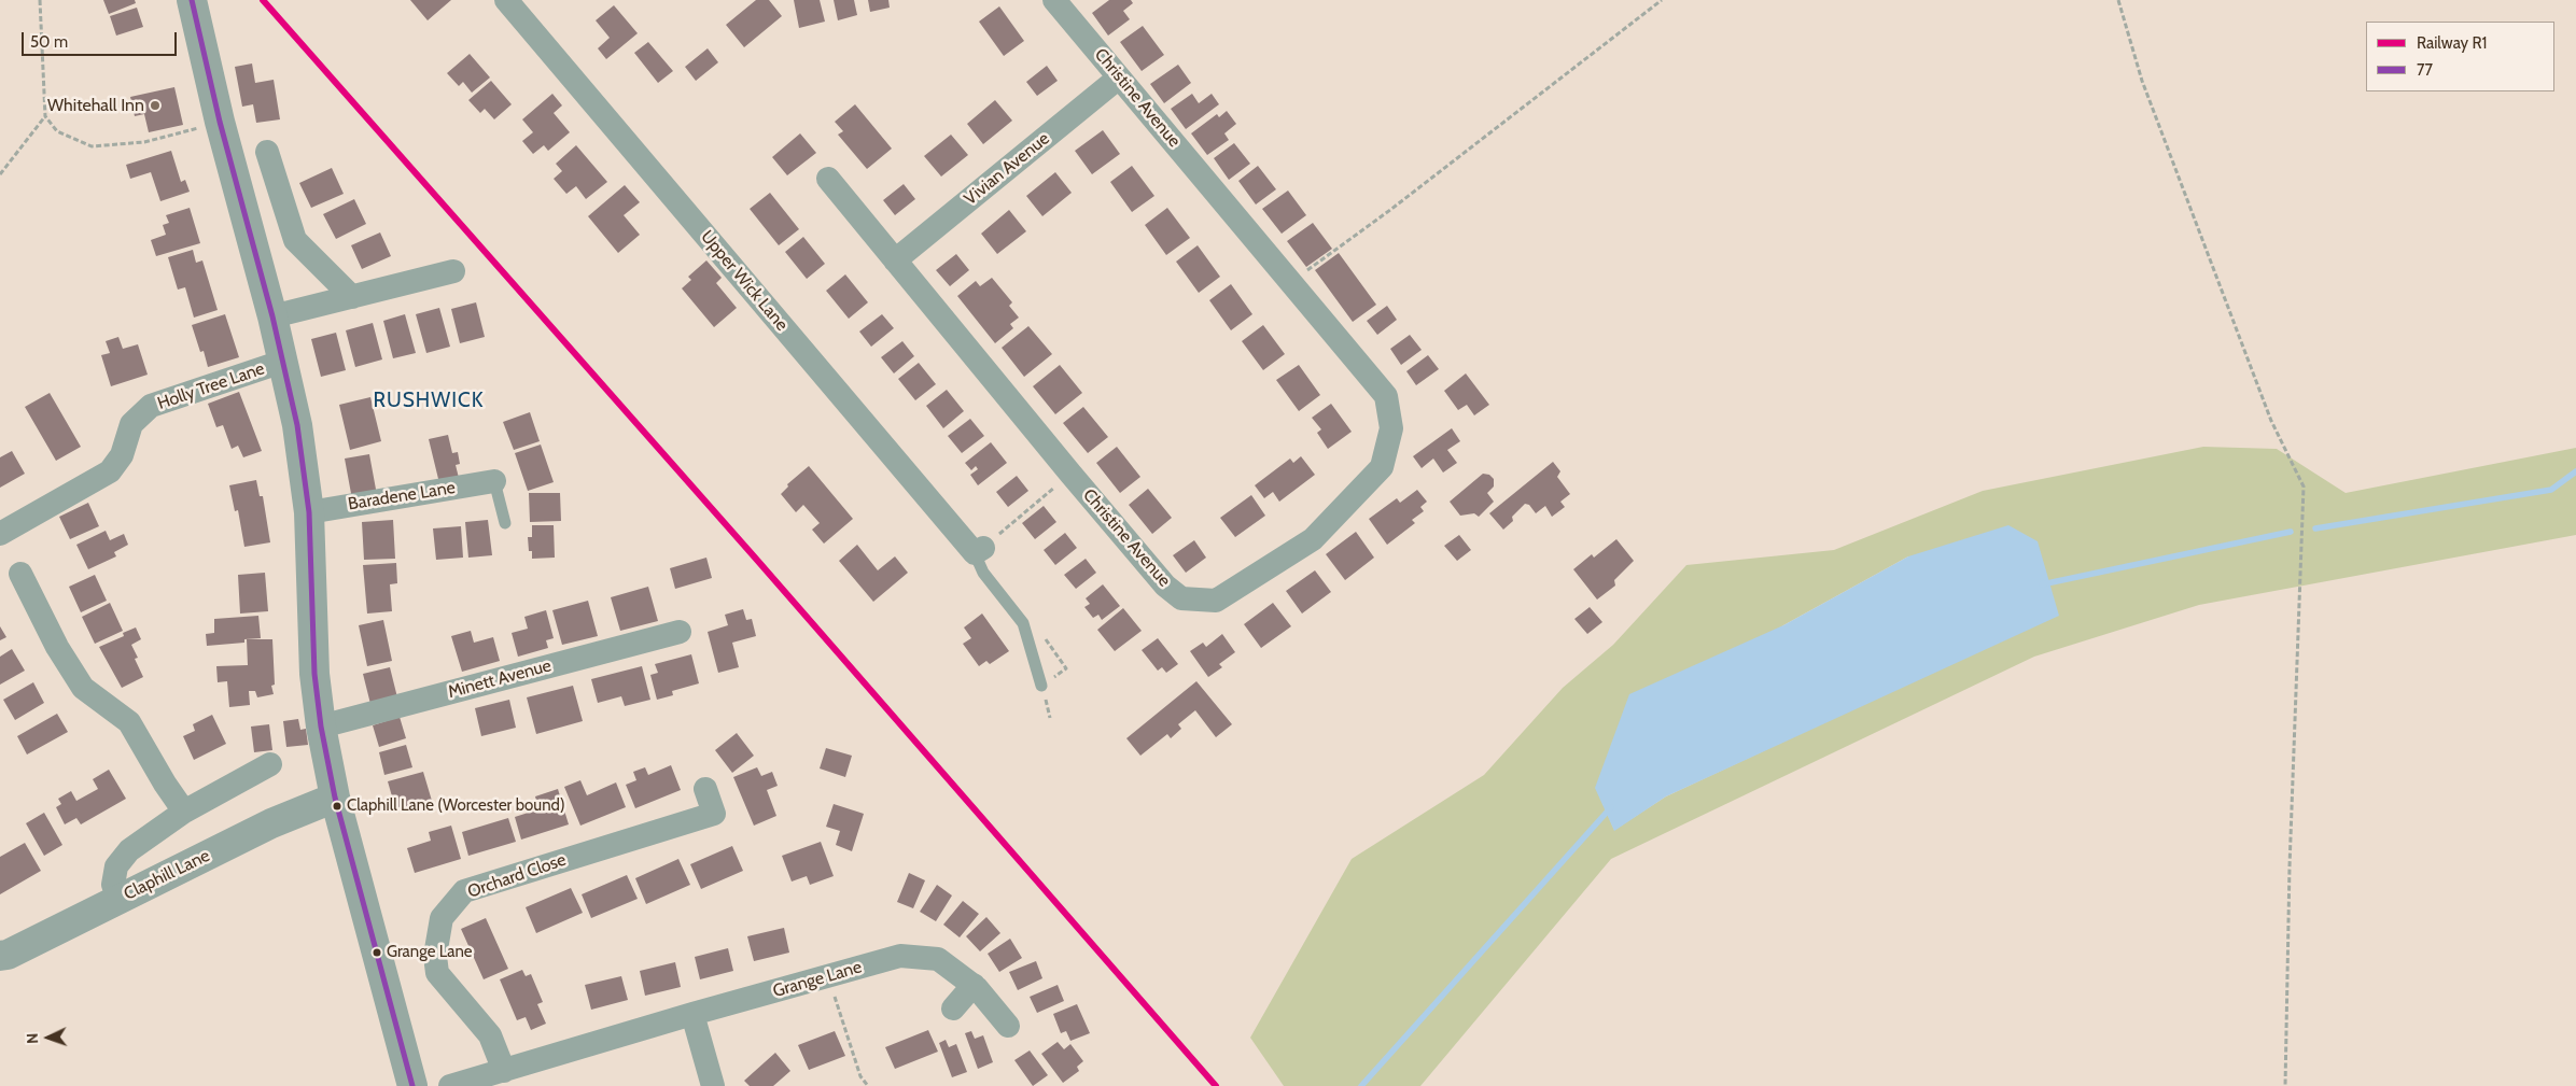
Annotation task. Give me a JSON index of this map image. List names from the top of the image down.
{
  "streets": {
    "street": [
      "Christine Avenue",
      "Vivian Avenue",
      "Upper Wick Lane",
      "Holly Tree Lane",
      "Baradene Lane",
      "Minett Avenue",
      "Claphill Lane",
      "Orchard Close",
      "Grange Lane"
    ]
  },
  "crossings": [
    ["Christine Avenue", "Vivian Avenue"],
    ["Orchard Close", "Grange Lane"]
  ],
  "districts": ["RUSHWICK"],
  "places": ["Whitehall Inn", "Claphill Lane (Worcester bound)", "Grange Lane"],
  "lines": ["rail line R1", "transit line 77"],
  "legend": ["Railway R1", "77"],
  "scale_bar": "50 m",
  "north": "left"
}
